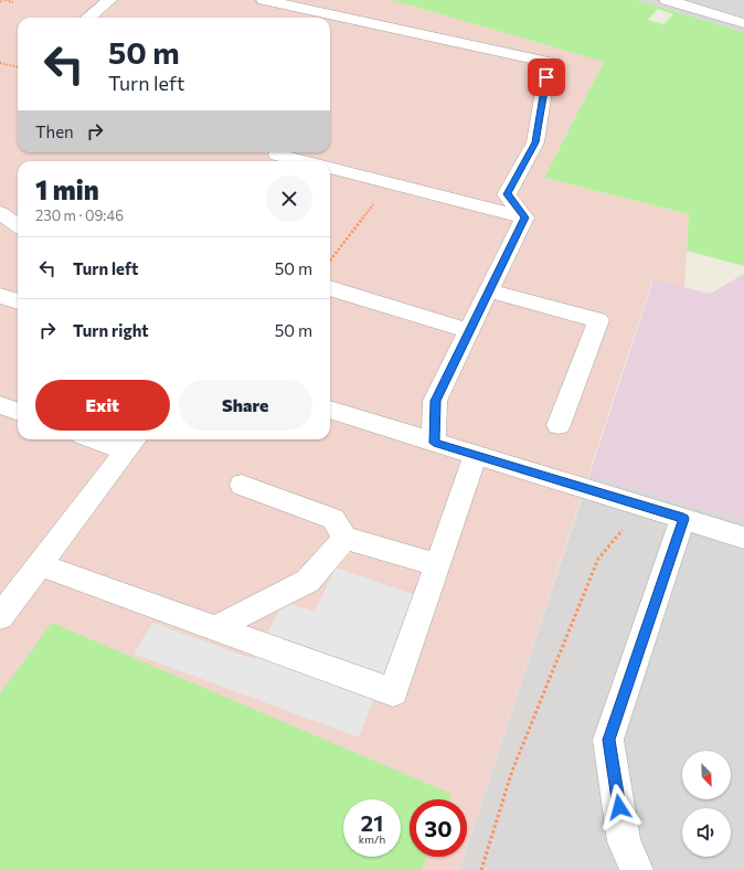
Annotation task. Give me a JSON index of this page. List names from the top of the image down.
{
  "north": "bottom right",
  "page": {
    "turn": ["50 m", "Turn left"],
    "then": "Then",
    "heading": ["1 min", "230 m · 09:46"],
    "list": [
      {
        "name": "Turn left",
        "value": "50 m"
      },
      {
        "name": "Turn right",
        "value": "50 m"
      }
    ],
    "buttons": ["Exit", "Share"],
    "speed": "21 km/h",
    "limit": "30"
  }
}
